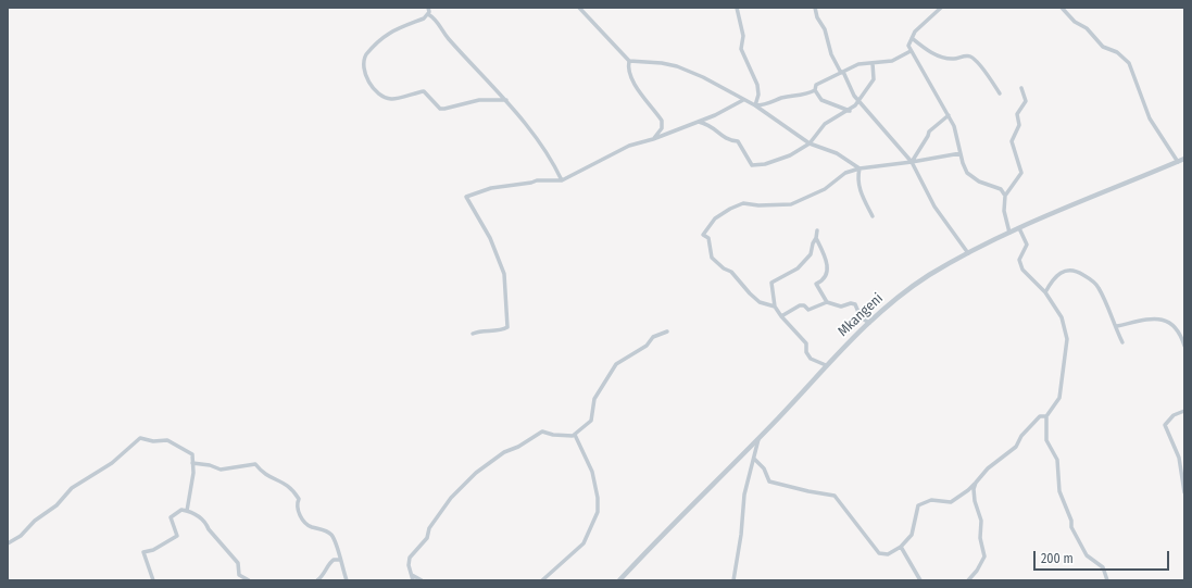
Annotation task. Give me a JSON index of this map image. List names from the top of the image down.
{
  "streets": {
    "street": ["Mkangeni"]
  },
  "scale_bar": "200 m"
}
